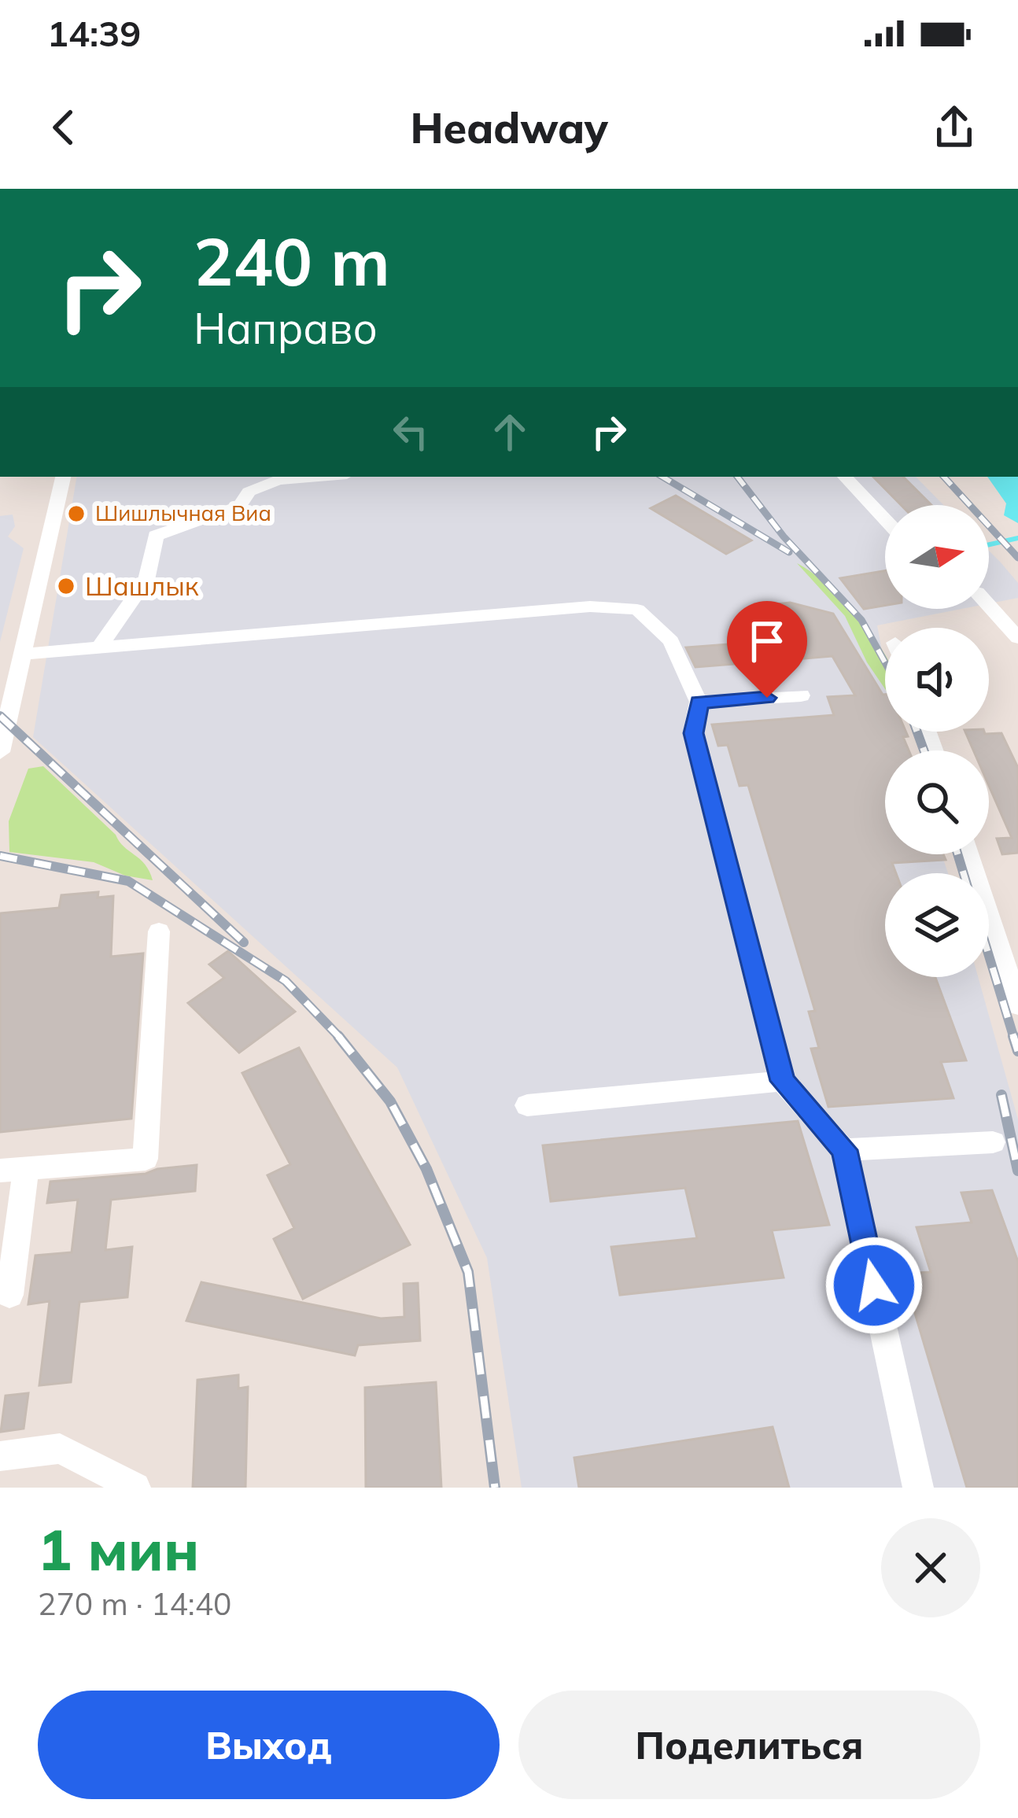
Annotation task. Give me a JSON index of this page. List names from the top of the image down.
{
  "places": ["Шишлычная Виа", "Шашлык"],
  "north": "right",
  "page": {
    "status": "14:39",
    "header": "Headway",
    "turn": ["240 m", "Направо"],
    "heading": ["1 мин", "270 m · 14:40"],
    "buttons": ["Выход", "Поделиться"]
  }
}
